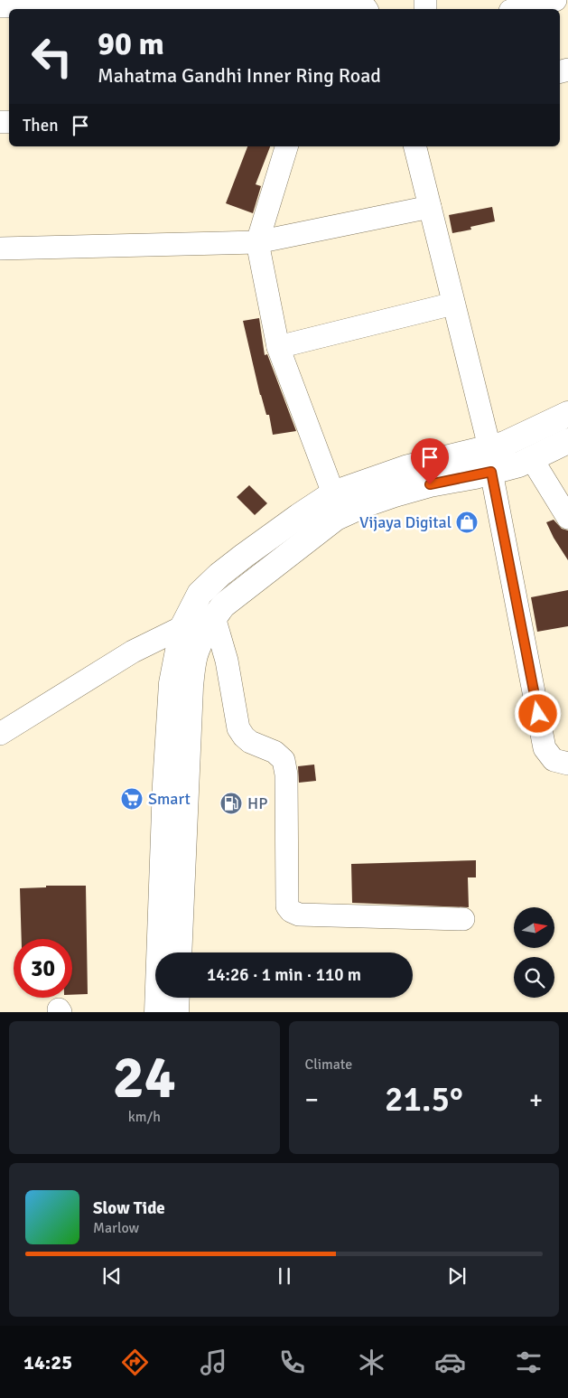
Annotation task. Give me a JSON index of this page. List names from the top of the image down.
{
  "places": {
    "shop": ["Vijaya Digital"],
    "supermarket": ["Smart"],
    "fuel station": ["HP"]
  },
  "north": "right",
  "page": {
    "turn": ["90 m", "Mahatma Gandhi Inner Ring Road"],
    "then": "Then",
    "limit": "30",
    "trip": "14:26 · 1 min · 110 m",
    "tile": [
      ["24", "km/h"],
      "Climate"
    ],
    "heat": ["−", "21.5°", "+"],
    "song": ["Slow Tide", "Marlow"],
    "tabs": "14:25"
  }
}
